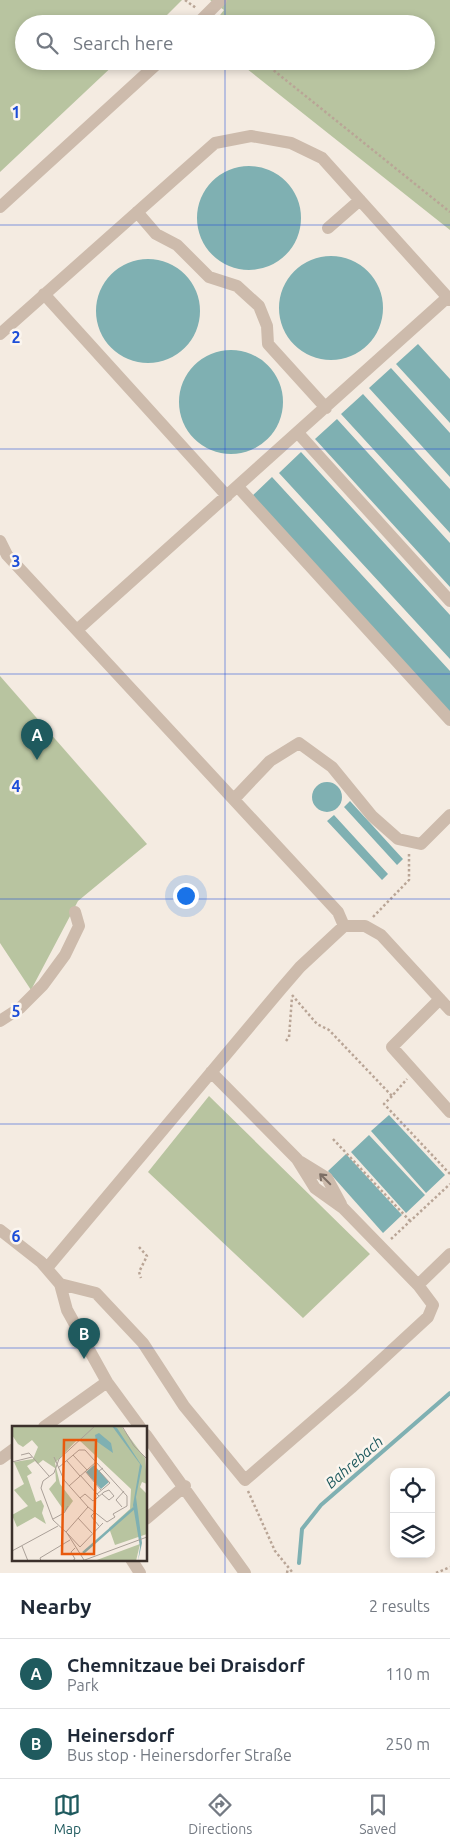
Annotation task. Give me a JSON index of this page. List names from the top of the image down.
{
  "water": ["Bahrebach"],
  "page": {
    "search": "Search here",
    "pins": ["A", "B"],
    "heading": ["Nearby", "2 results"],
    "list": [
      {
        "mark": "A",
        "name": "Chemnitzaue bei Draisdorf",
        "note": "Park",
        "value": "110 m"
      },
      {
        "mark": "B",
        "name": "Heinersdorf",
        "note": "Bus stop · Heinersdorfer Straße",
        "value": "250 m"
      }
    ],
    "nav": ["Map", "Directions", "Saved"]
  },
  "grid": {
    "rows": [
      "1",
      "2",
      "3",
      "4",
      "5",
      "6"
    ]
  }
}
